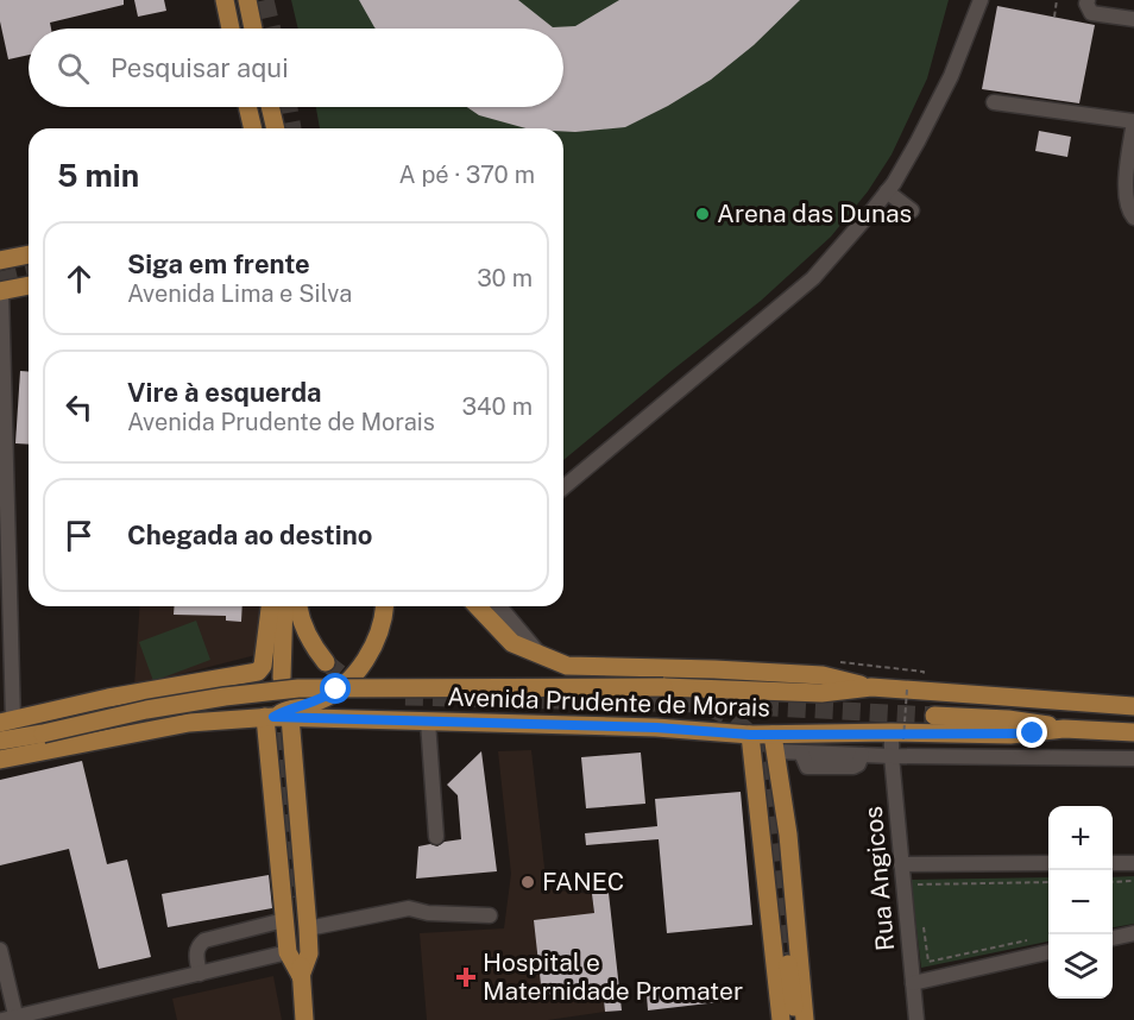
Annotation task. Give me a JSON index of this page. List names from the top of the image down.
{
  "streets": {
    "main road": ["Avenida Prudente de Morais"],
    "street": ["Rua Angicos"]
  },
  "crossings": [
    ["Avenida Prudente de Morais", "Rua Angicos"]
  ],
  "places": {
    "other": ["Arena das Dunas", "FANEC"],
    "health": ["Hospital e Maternidade Promater"]
  },
  "page": {
    "search": "Pesquisar aqui",
    "heading": ["5 min", "A pé · 370 m"],
    "list": [
      ["Siga em frente", "Avenida Lima e Silva", "30 m"],
      ["Vire à esquerda", "Avenida Prudente de Morais", "340 m"],
      "Chegada ao destino"
    ],
    "map_buttons": ["+", "−"]
  }
}
